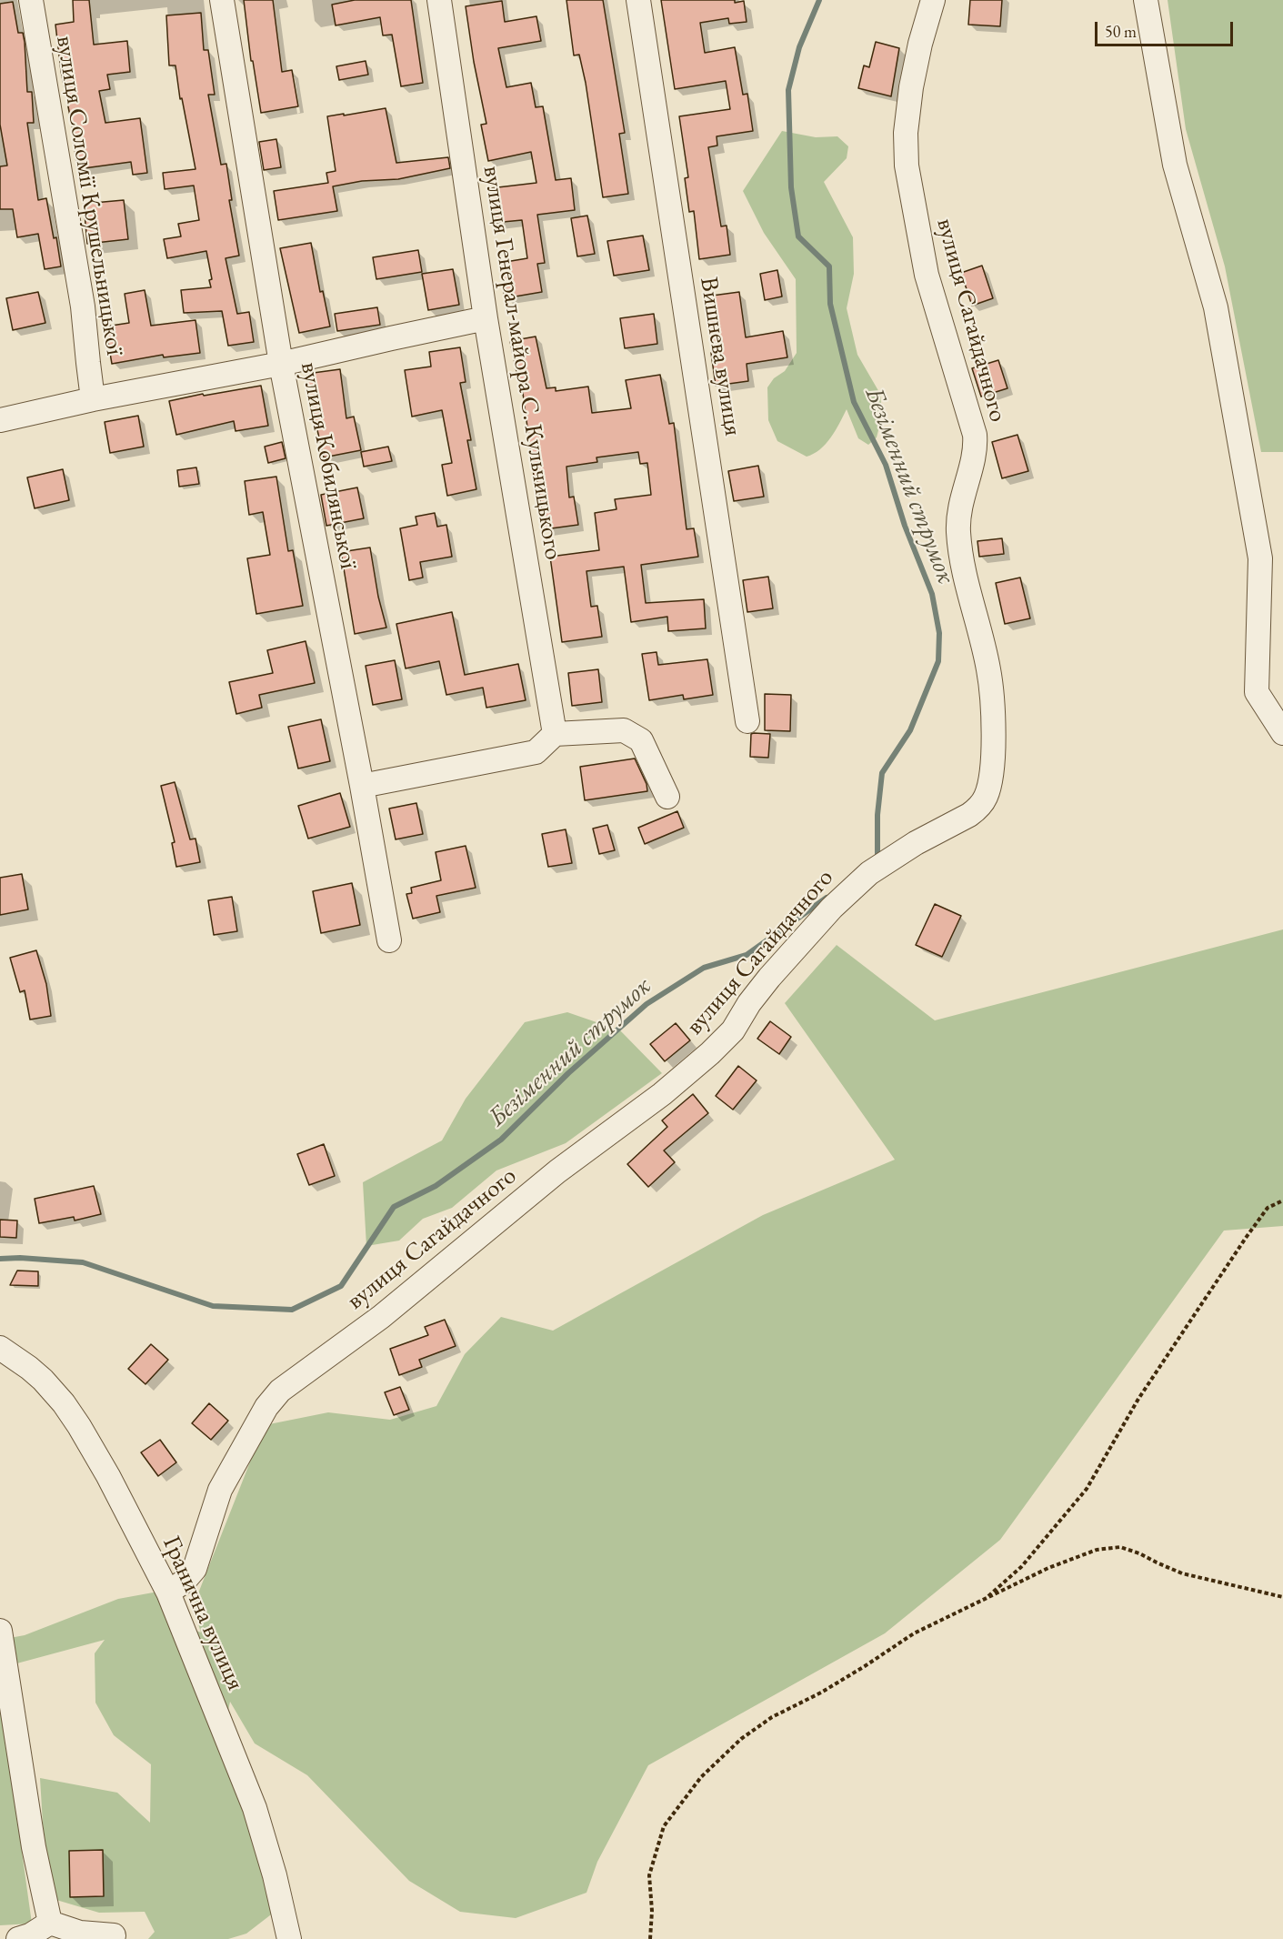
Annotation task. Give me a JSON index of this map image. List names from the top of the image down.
{
  "streets": {
    "street": [
      "вулиця Соломії Крушельницької",
      "вулиця Сагайдачного",
      "Вишнева вулиця",
      "вулиця Генерал-майора С. Кульчицького",
      "вулиця Кобилянської",
      "Гранична вулиця"
    ]
  },
  "crossings": [
    ["вулиця Сагайдачного", "Гранична вулиця"]
  ],
  "water": ["Безіменний струмок"],
  "scale_bar": "50 m"
}
